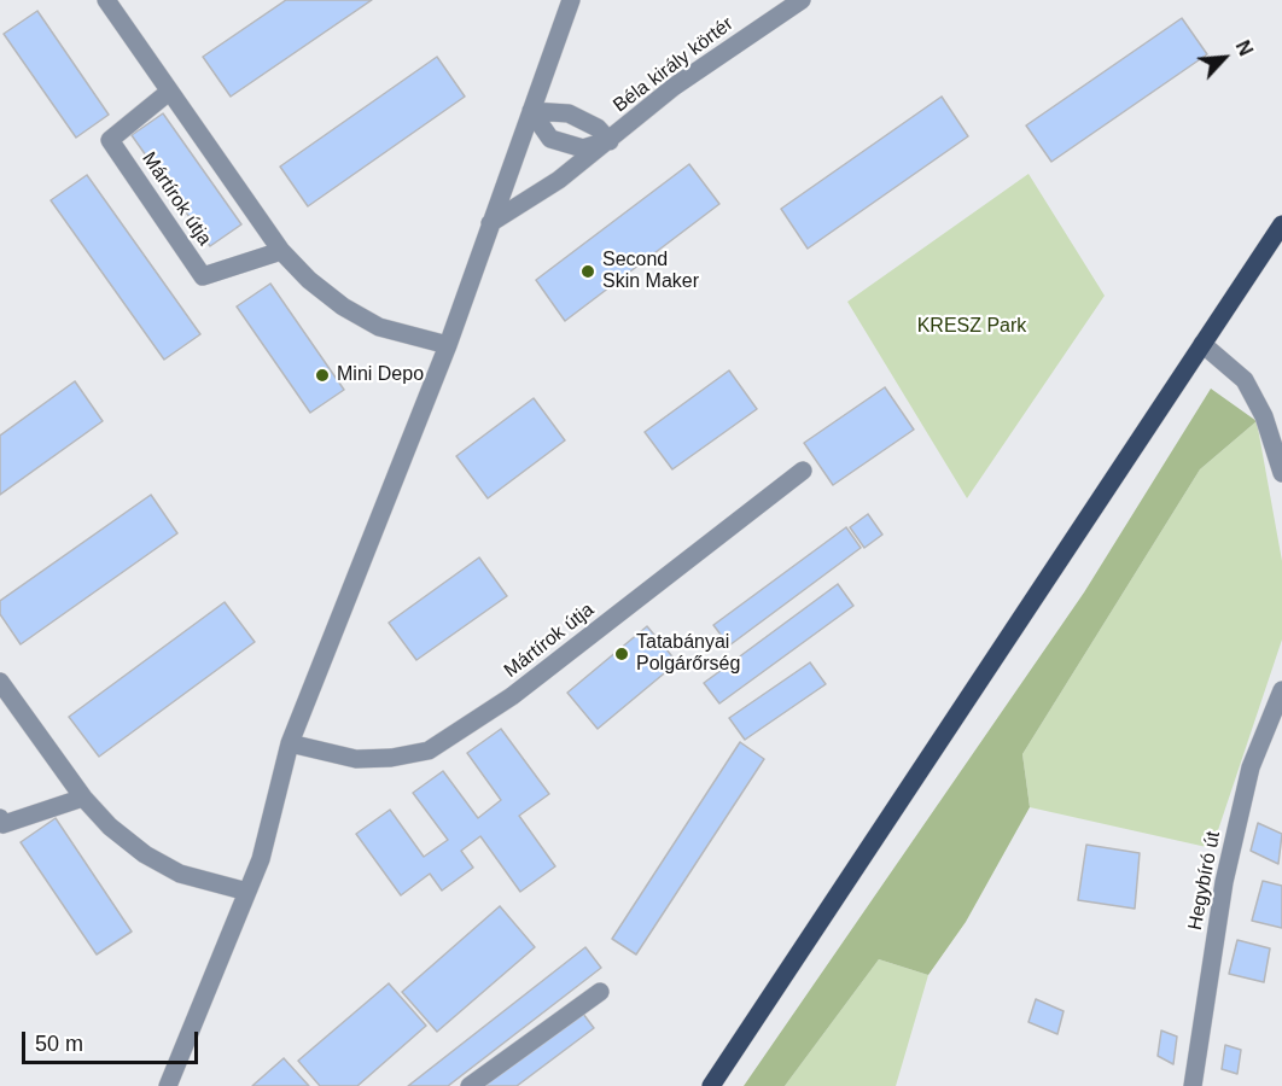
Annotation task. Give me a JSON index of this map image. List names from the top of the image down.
{
  "streets": {
    "street": ["Béla király körtér", "Mártírok útja", "Hegybíró út"]
  },
  "parks": ["KRESZ Park"],
  "places": ["Second Skin Maker", "Mini Depo", "Tatabányai Polgárőrség"],
  "scale_bar": "50 m",
  "north": "top right"
}
